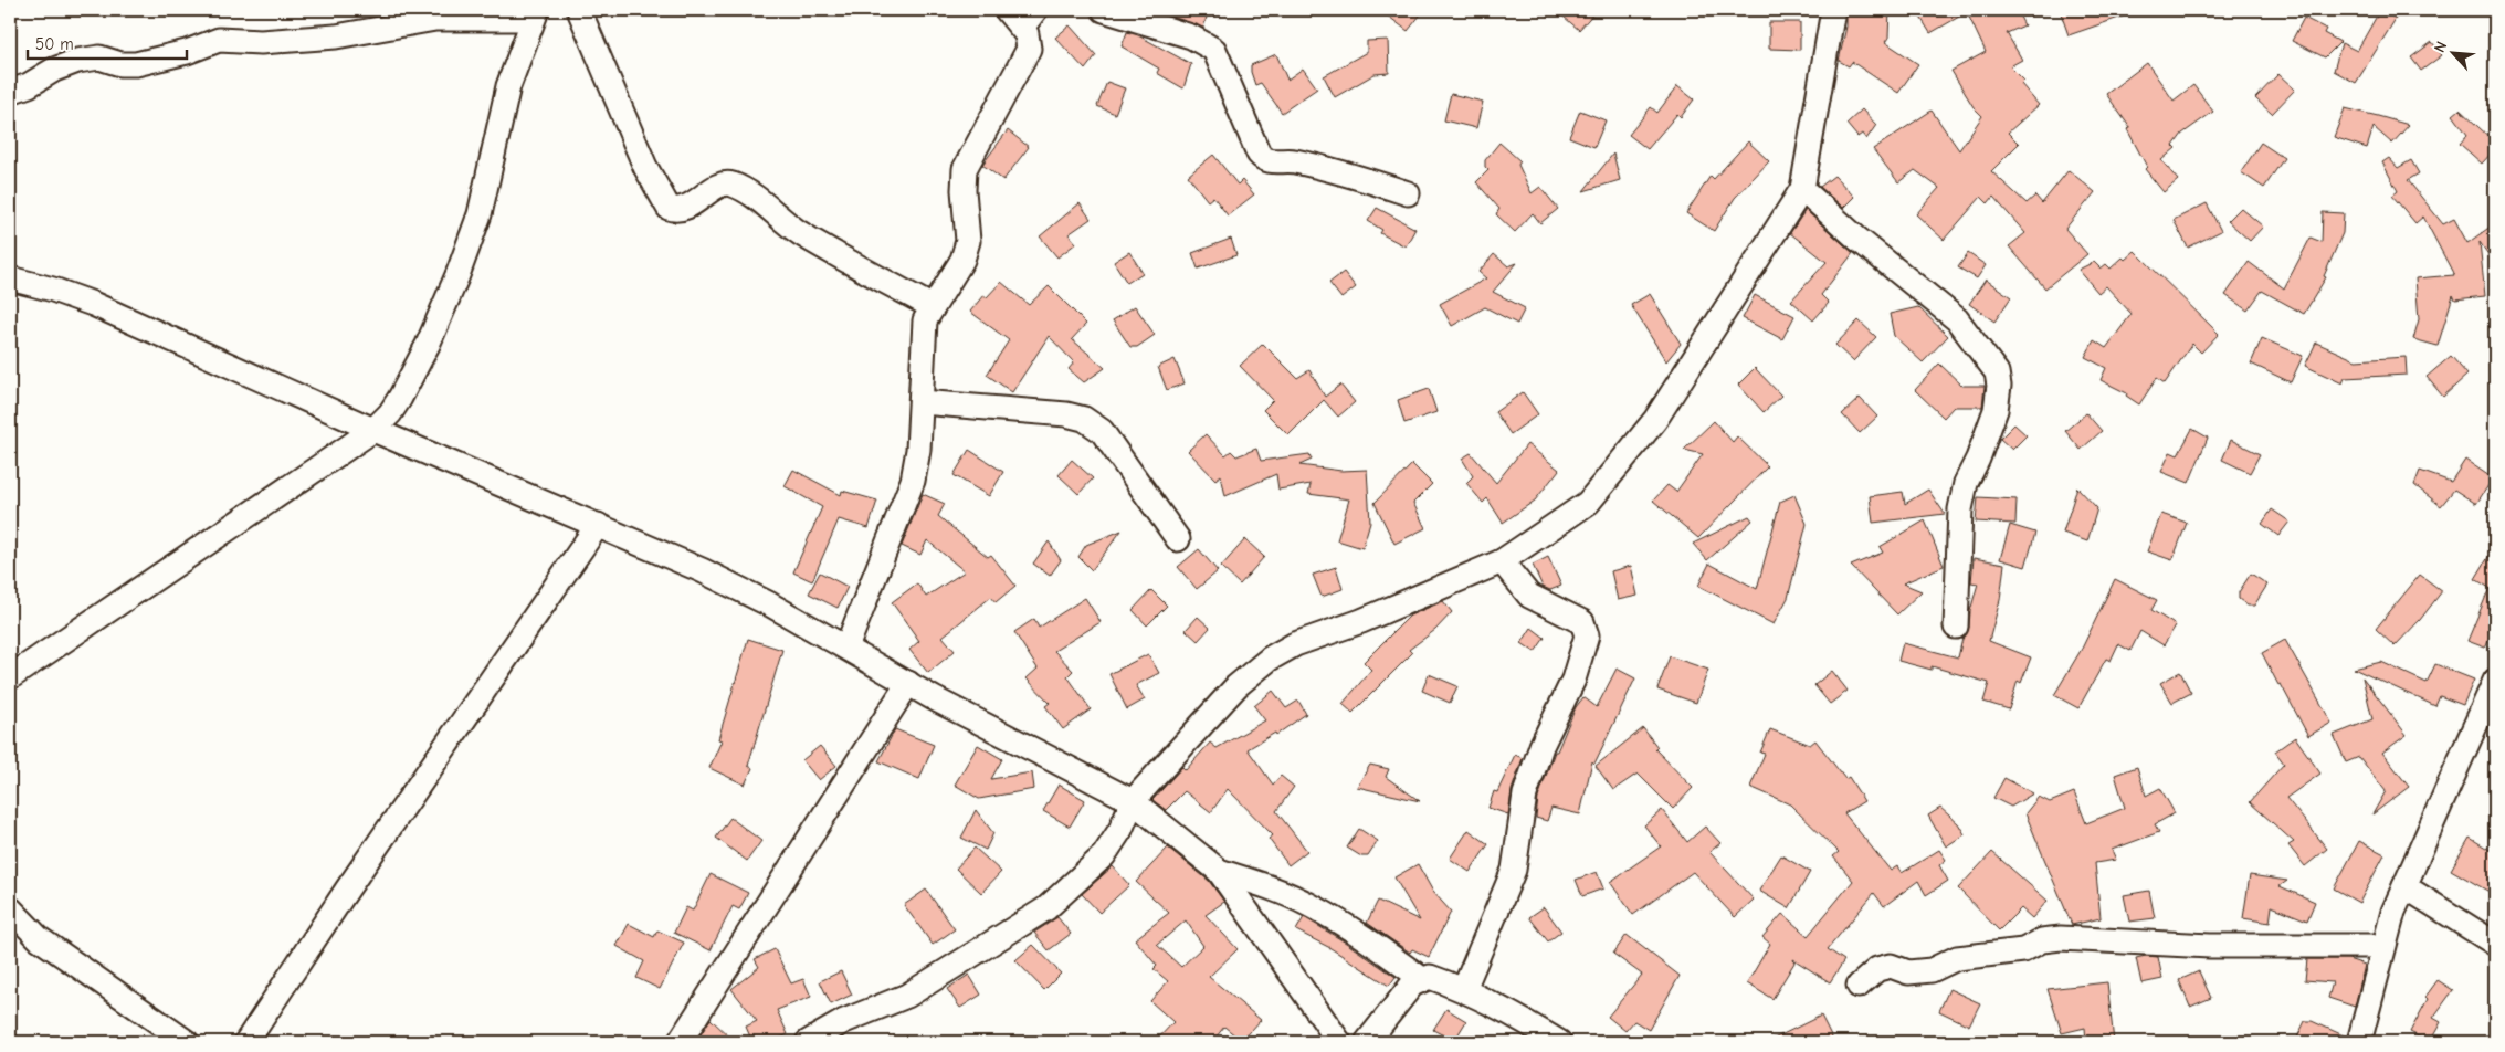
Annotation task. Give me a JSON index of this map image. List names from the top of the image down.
{
  "scale_bar": "50 m",
  "north": "top left"
}
